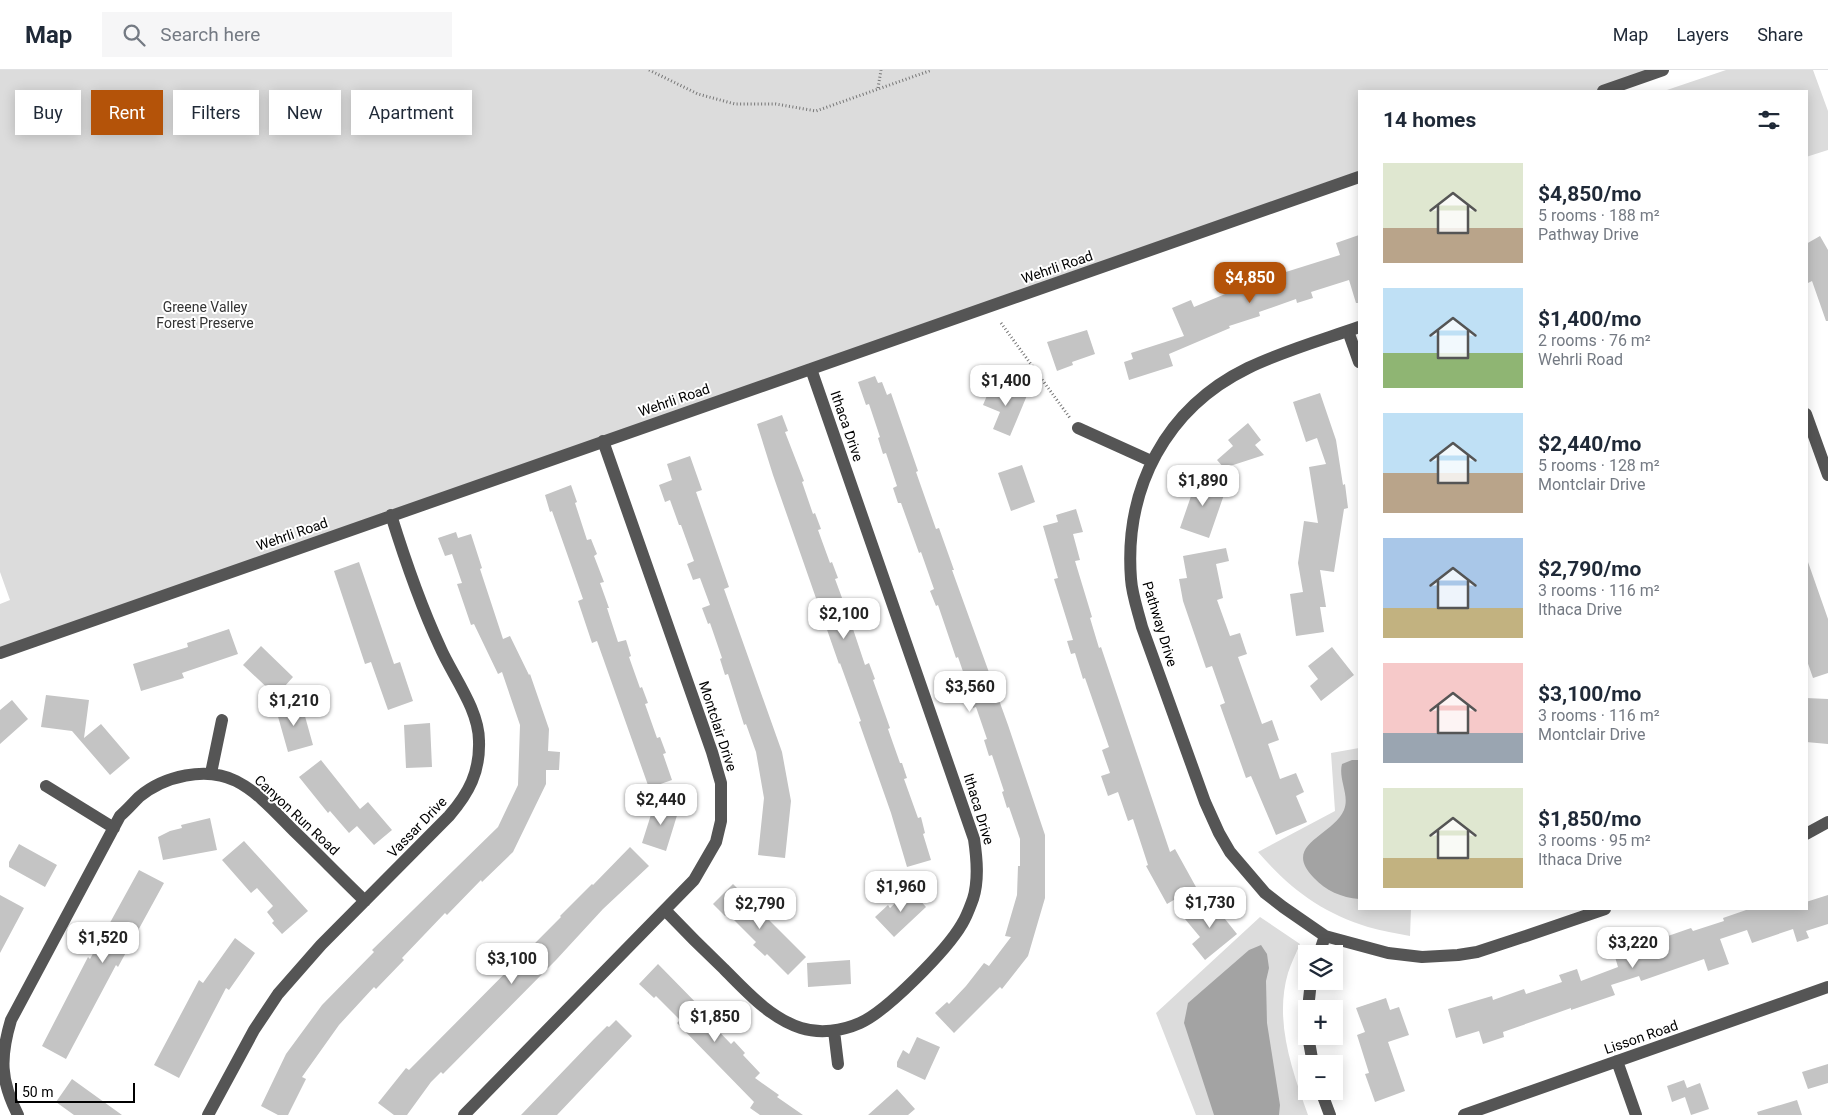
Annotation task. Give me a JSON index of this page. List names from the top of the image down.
{
  "streets": {
    "street": [
      "Wehrli Road",
      "Ithaca Drive",
      "Pathway Drive",
      "Montclair Drive",
      "Canyon Run Road",
      "Vassar Drive",
      "Lisson Road"
    ]
  },
  "crossings": [
    ["Wehrli Road", "Ithaca Drive"],
    ["Wehrli Road", "Montclair Drive"],
    ["Wehrli Road", "Vassar Drive"],
    ["Ithaca Drive", "Montclair Drive"],
    ["Canyon Run Road", "Vassar Drive"]
  ],
  "parks": ["Greene Valley Forest Preserve"],
  "scale_bar": "50 m",
  "page": {
    "header": "Map",
    "search": "Search here",
    "nav": ["Map", "Layers", "Share"],
    "chip": [
      "Buy",
      "Rent",
      "Filters",
      "New",
      "Apartment"
    ],
    "heading": "14 homes",
    "list": [
      {
        "name": "$4,850/mo",
        "note": "5 rooms · 188 m² · Pathway Drive"
      },
      {
        "name": "$1,400/mo",
        "note": "2 rooms · 76 m² · Wehrli Road"
      },
      {
        "name": "$2,440/mo",
        "note": "5 rooms · 128 m² · Montclair Drive"
      },
      {
        "name": "$2,790/mo",
        "note": "3 rooms · 116 m² · Ithaca Drive"
      },
      {
        "name": "$3,100/mo",
        "note": "3 rooms · 116 m² · Montclair Drive"
      },
      {
        "name": "$1,850/mo",
        "note": "3 rooms · 95 m² · Ithaca Drive"
      }
    ],
    "price": [
      "$4,850",
      "$1,400",
      "$1,890",
      "$2,100",
      "$3,560",
      "$1,210",
      "$2,440",
      "$1,960",
      "$1,730",
      "$2,790",
      "$1,520",
      "$3,220",
      "$3,100",
      "$1,850"
    ],
    "map_buttons": ["+", "−"],
    "scale": "50 m"
  }
}
